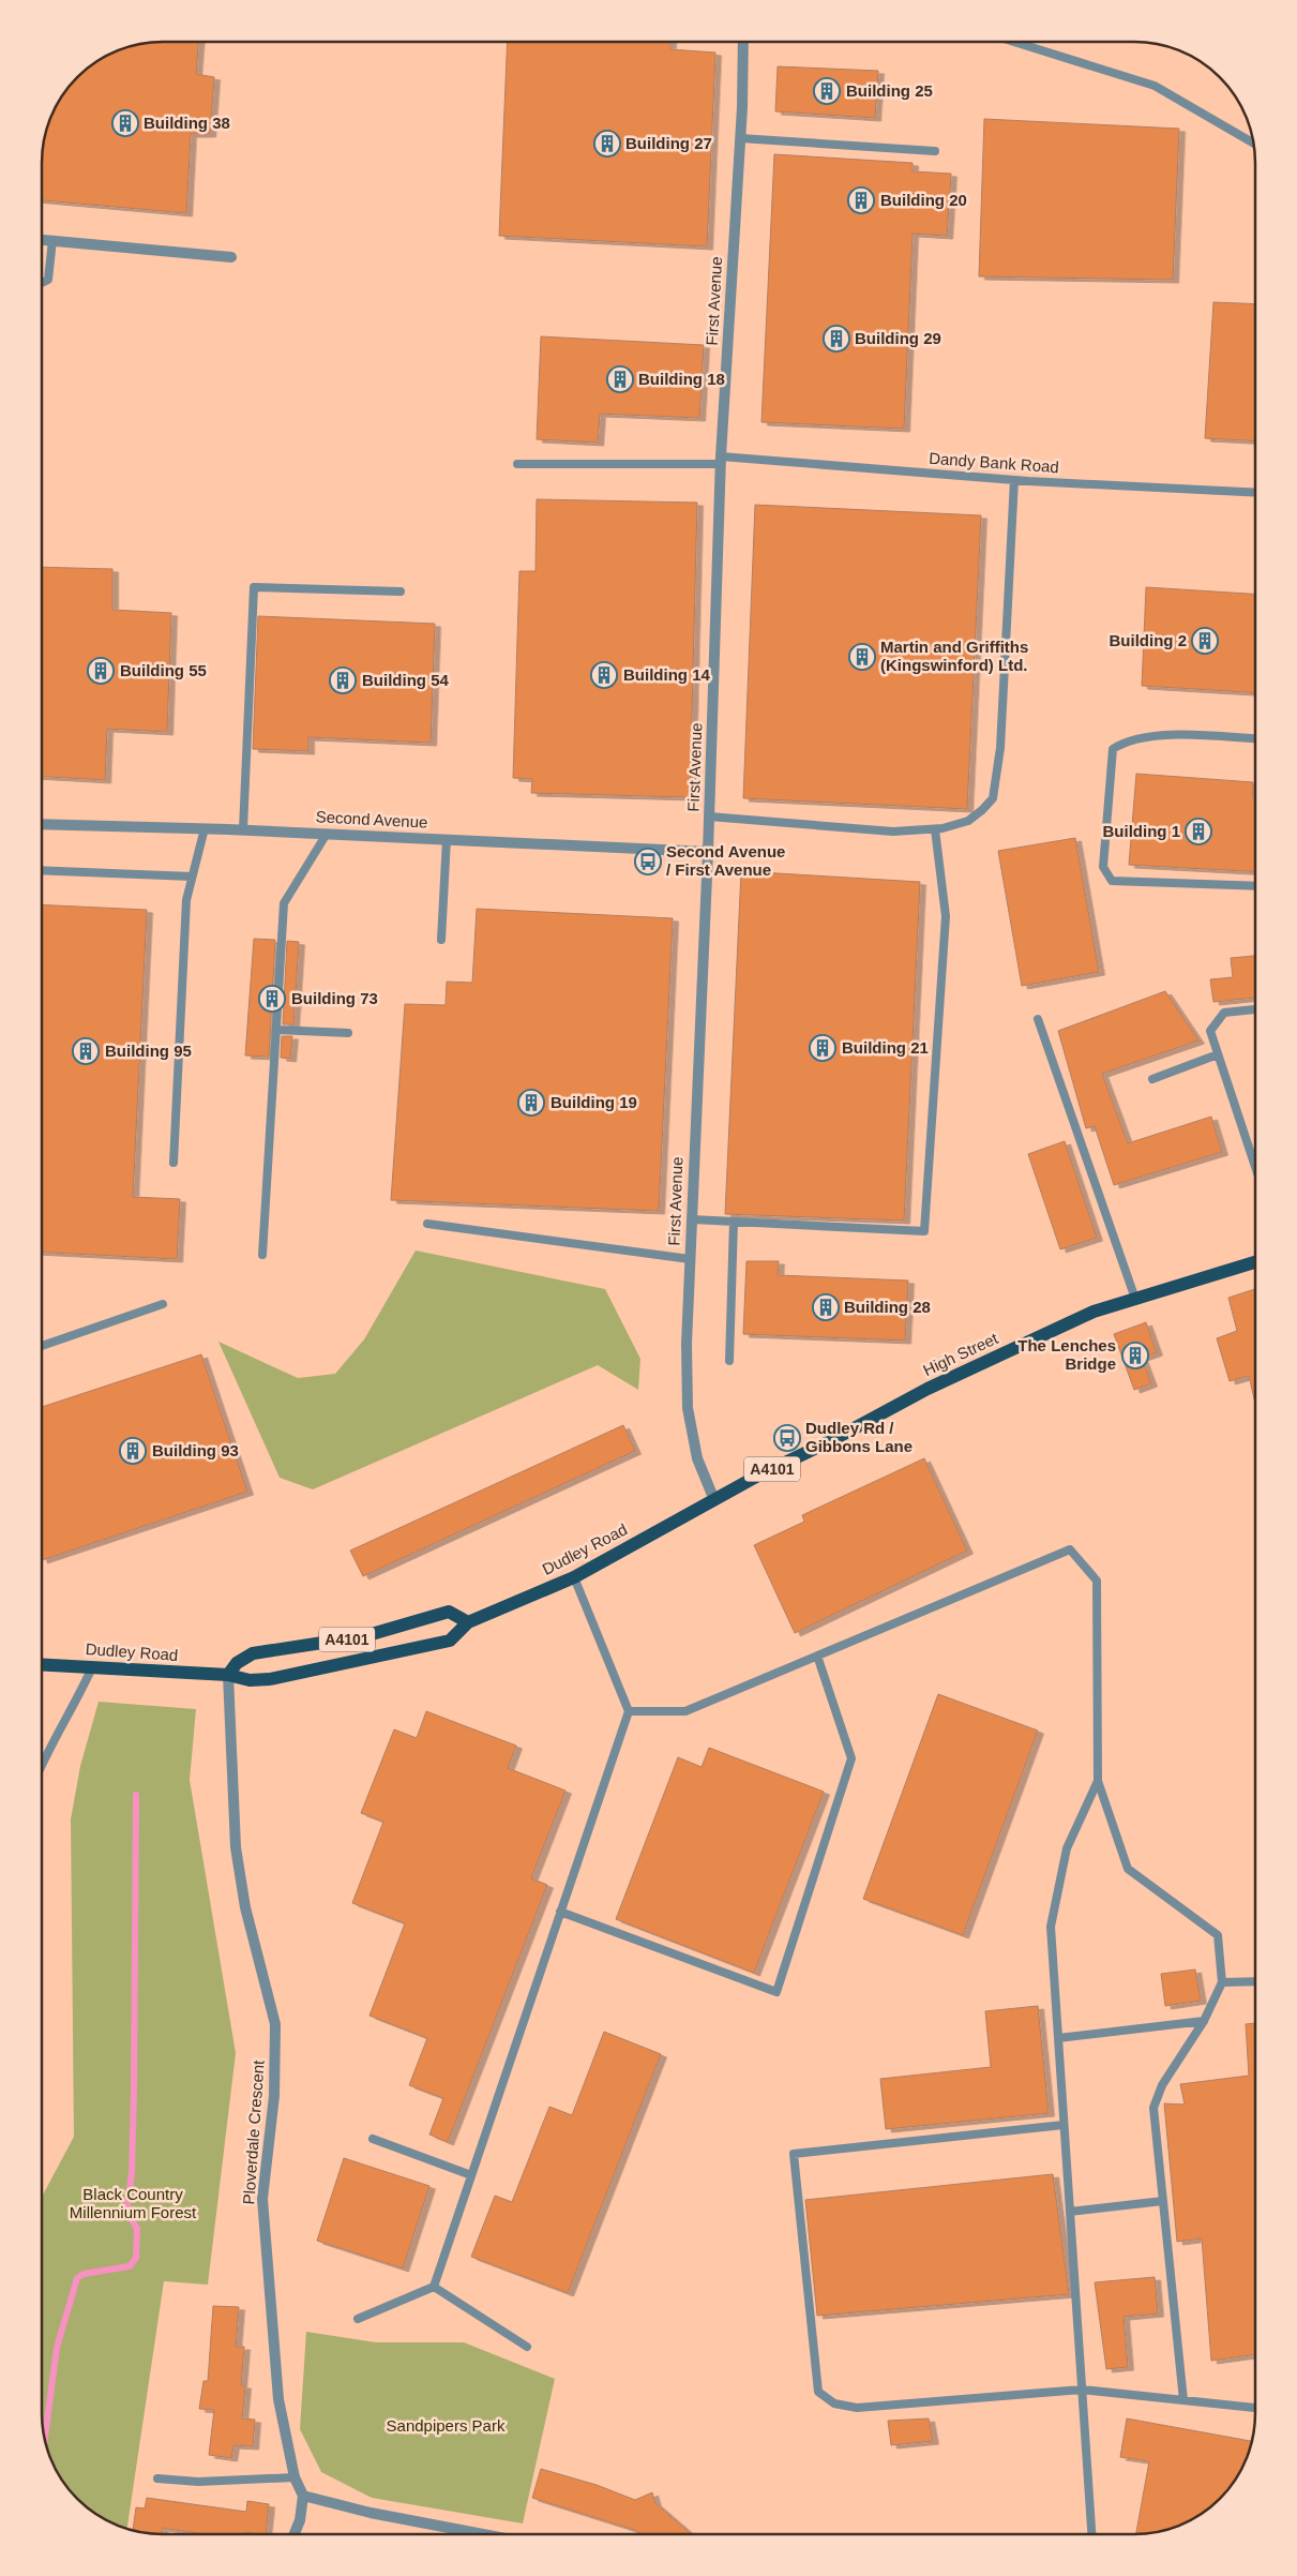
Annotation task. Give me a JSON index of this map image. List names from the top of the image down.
{
  "streets": {
    "main road": ["High Street", "A4101", "Dudley Road"],
    "street": ["First Avenue", "Second Avenue", "Ploverdale Crescent"],
    "lane": ["Dandy Bank Road"]
  },
  "crossings": [
    ["First Avenue", "Dandy Bank Road"],
    ["First Avenue", "Second Avenue"],
    ["First Avenue", "High Street"],
    ["First Avenue", "Dudley Road"],
    ["High Street", "Dudley Road"],
    ["A4101", "Dudley Road"],
    ["A4101", "Ploverdale Crescent"],
    ["Dudley Road", "Ploverdale Crescent"]
  ],
  "parks": ["Black Country Millennium Forest", "Sandpipers Park"],
  "places": {
    "building": [
      "Building 25",
      "Building 38",
      "Building 27",
      "Building 20",
      "Building 29",
      "Building 18",
      "Building 2",
      "Martin and Griffiths (Kingswinford) Ltd.",
      "Building 55",
      "Building 14",
      "Building 54",
      "Building 1",
      "Building 73",
      "Building 21",
      "Building 95",
      "Building 19",
      "Building 28",
      "The Lenches Bridge",
      "Building 93"
    ],
    "bus stop": ["Second Avenue / First Avenue", "Dudley Rd / Gibbons Lane"]
  }
}
